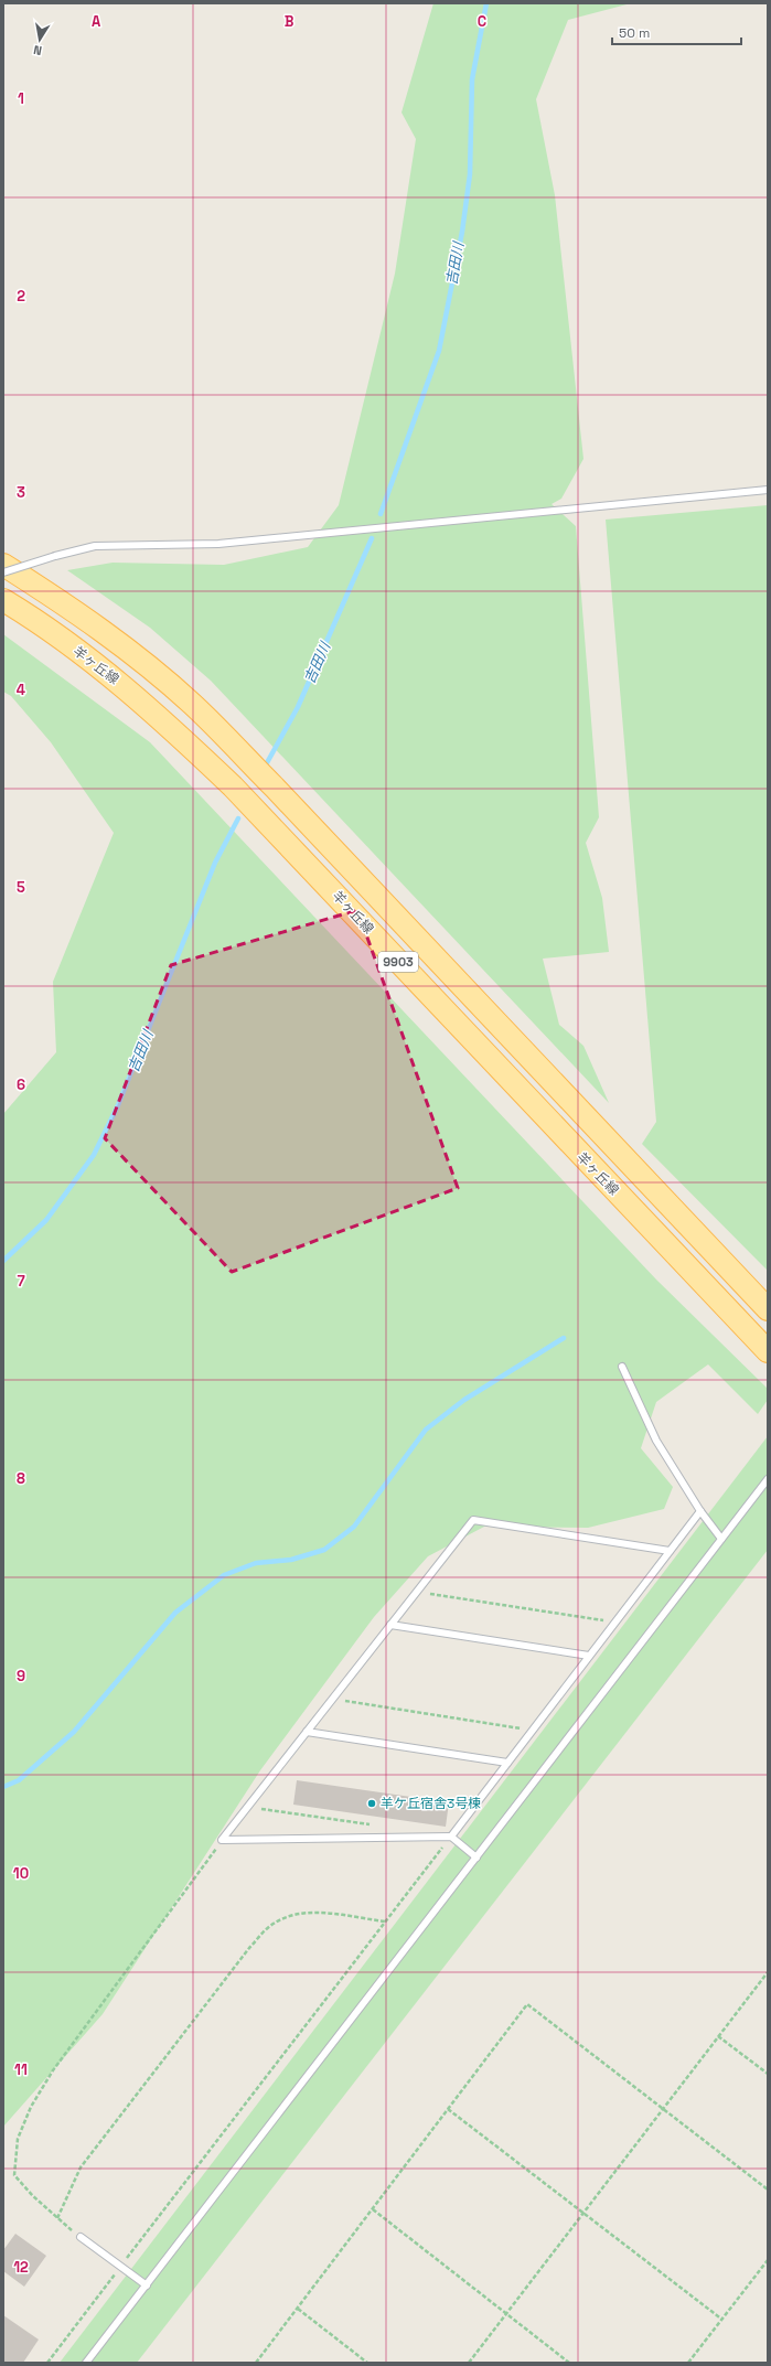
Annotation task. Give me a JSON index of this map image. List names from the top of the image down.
{
  "streets": {
    "main road": ["羊ヶ丘線", "9903"]
  },
  "water": ["吉田川"],
  "places": ["羊ケ丘宿舎3号棟"],
  "scale_bar": "50 m",
  "north": "bottom",
  "grid": {
    "columns": ["A", "B", "C"],
    "rows": [
      "1",
      "2",
      "3",
      "4",
      "5",
      "6",
      "7",
      "8",
      "9",
      "10",
      "11",
      "12"
    ]
  }
}
